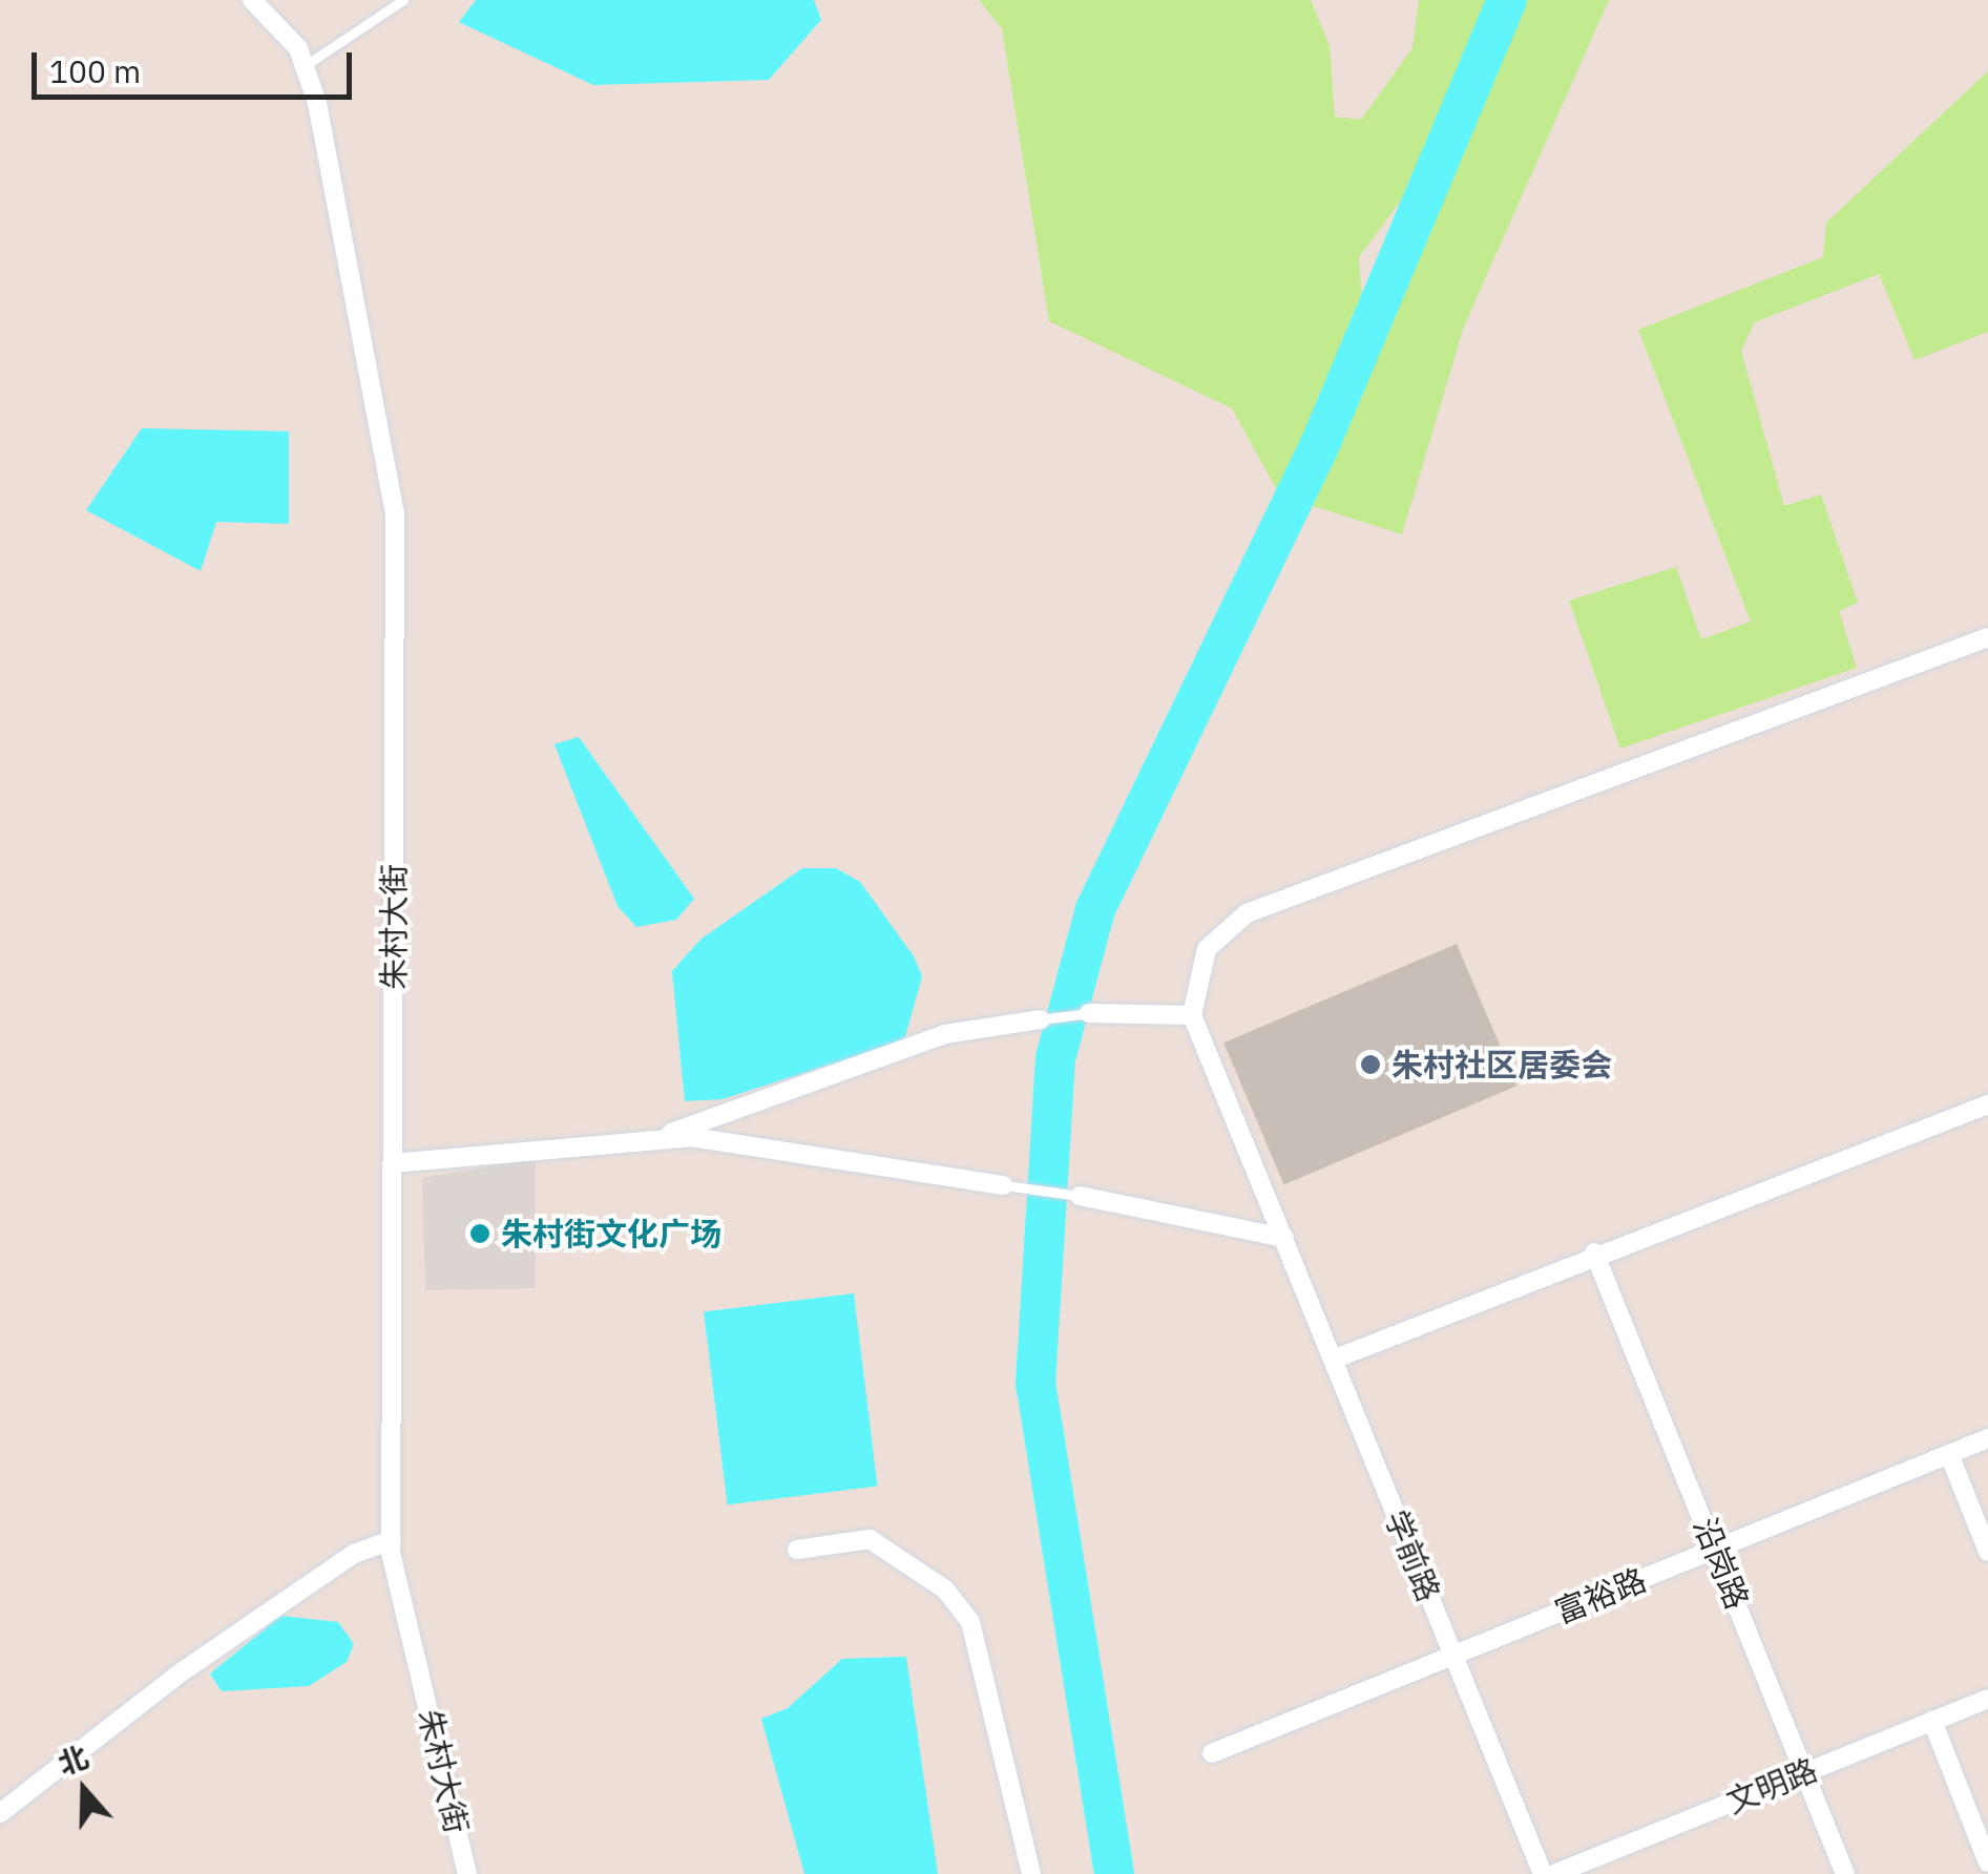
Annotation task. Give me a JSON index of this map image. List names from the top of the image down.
{
  "streets": {
    "street": [
      "朱村大街",
      "学前路",
      "沿岗路",
      "富裕路",
      "文明路"
    ]
  },
  "crossings": [
    ["学前路", "富裕路"],
    ["沿岗路", "富裕路"],
    ["沿岗路", "文明路"]
  ],
  "places": ["朱村社区居委会", "朱村街文化广场"],
  "scale_bar": "100 m",
  "north": "top"
}
